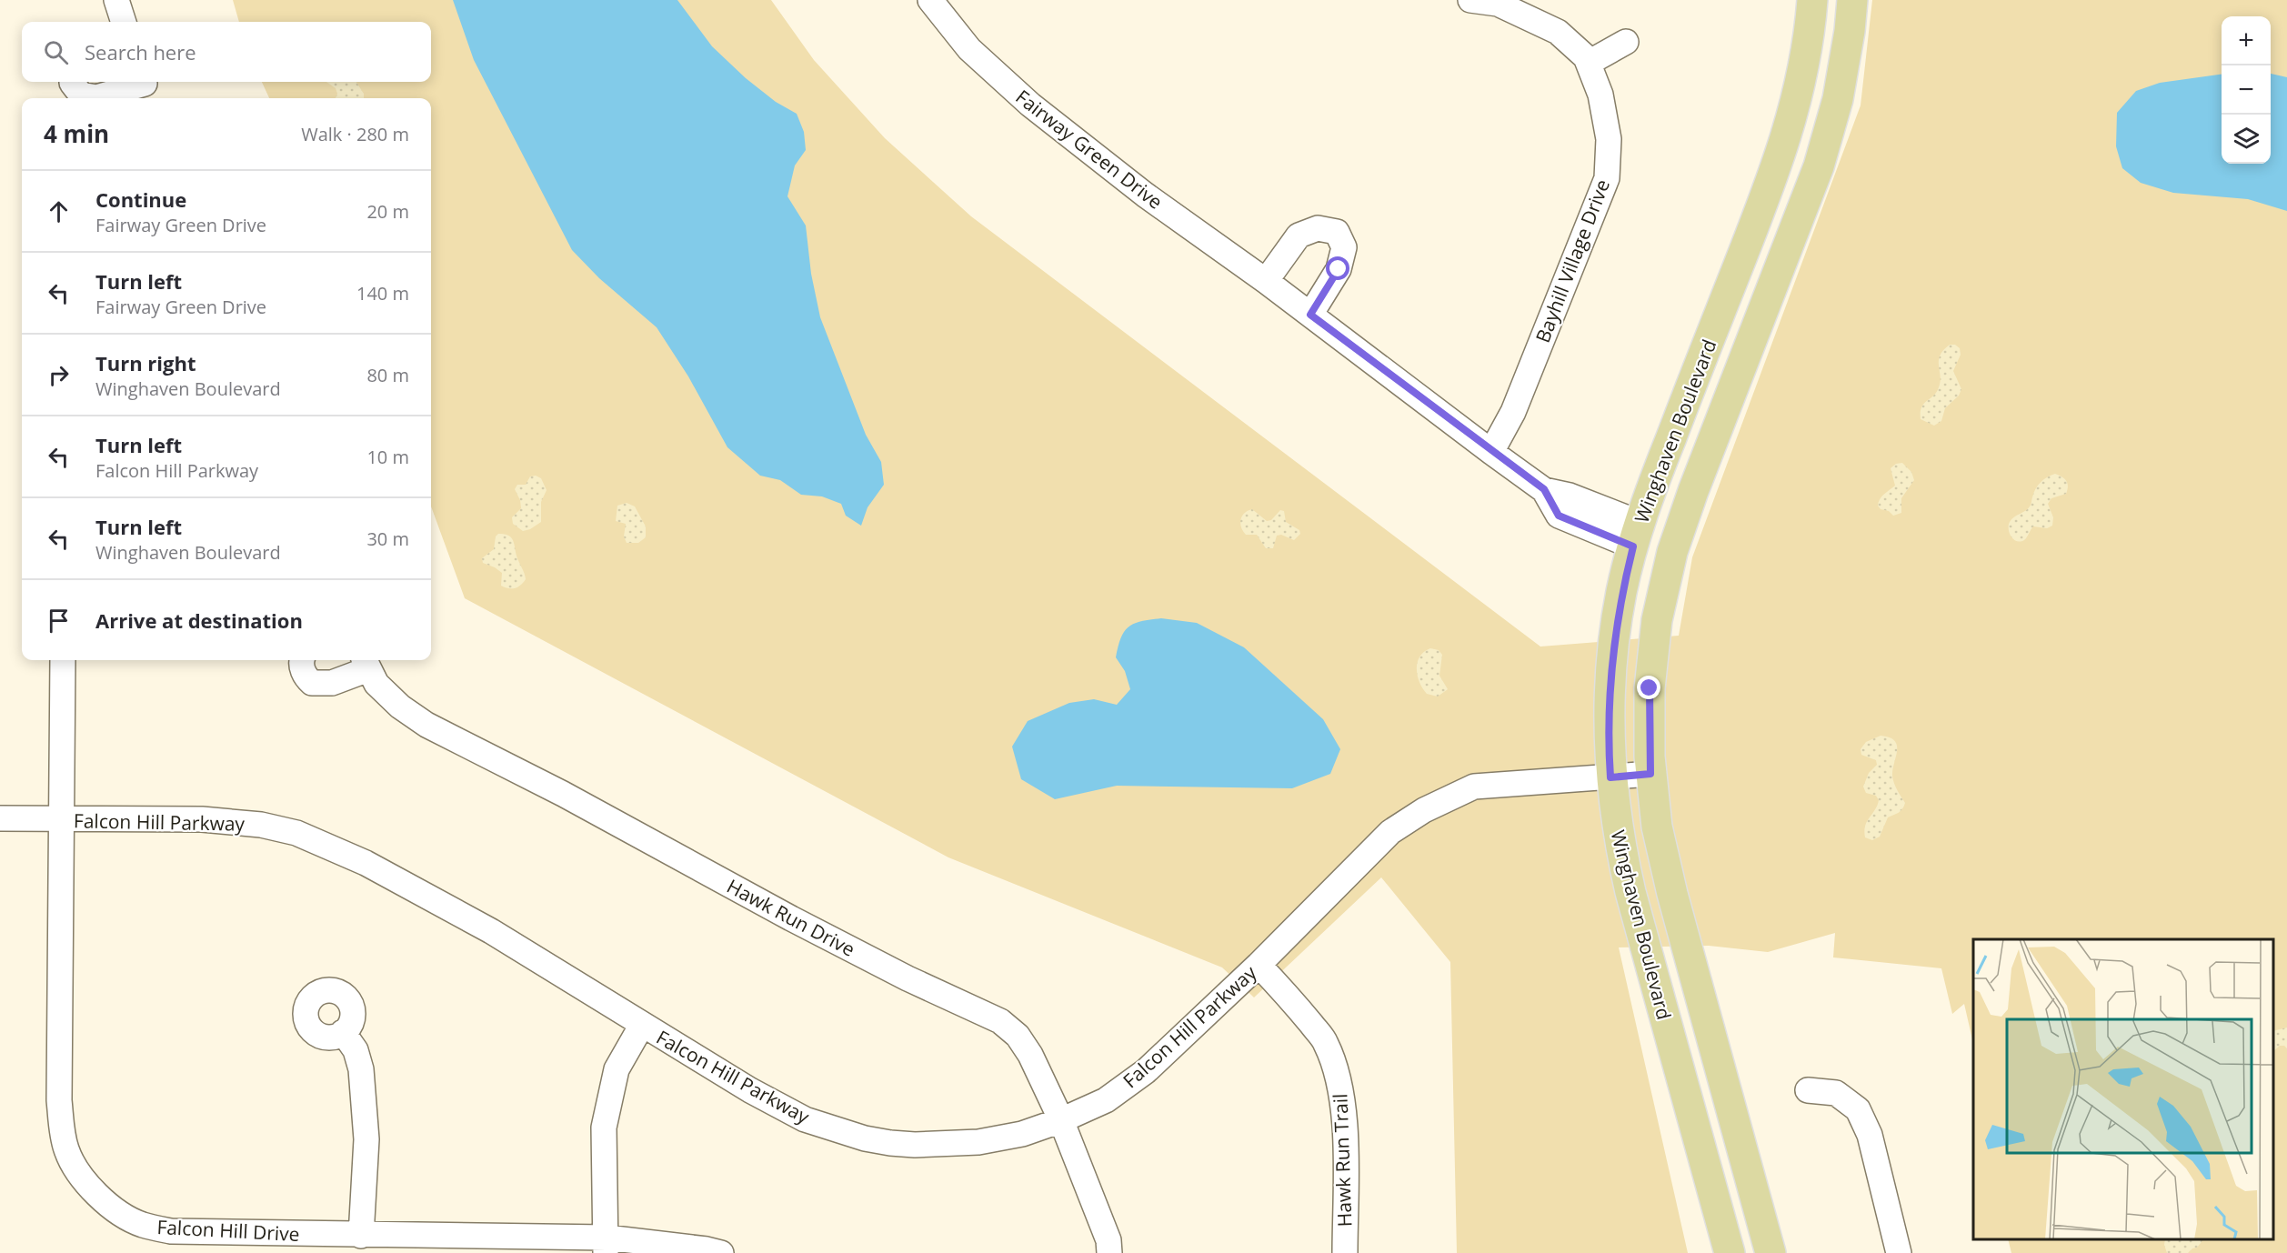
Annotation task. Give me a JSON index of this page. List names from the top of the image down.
{
  "streets": {
    "main road": ["Winghaven Boulevard"],
    "street": [
      "Fairway Green Drive",
      "Bayhill Village Drive",
      "Falcon Hill Parkway",
      "Hawk Run Drive",
      "Hawk Run Trail",
      "Falcon Hill Drive"
    ]
  },
  "crossings": [
    ["Fairway Green Drive", "Bayhill Village Drive"],
    ["Fairway Green Drive", "Winghaven Boulevard"],
    ["Winghaven Boulevard", "Falcon Hill Parkway"],
    ["Falcon Hill Parkway", "Hawk Run Drive"],
    ["Falcon Hill Parkway", "Hawk Run Trail"],
    ["Falcon Hill Parkway", "Falcon Hill Drive"]
  ],
  "page": {
    "map_buttons": ["+", "−"],
    "search": "Search here",
    "heading": ["4 min", "Walk · 280 m"],
    "list": [
      ["Continue", "Fairway Green Drive", "20 m"],
      ["Turn left", "Fairway Green Drive", "140 m"],
      ["Turn right", "Winghaven Boulevard", "80 m"],
      ["Turn left", "Falcon Hill Parkway", "10 m"],
      ["Turn left", "Winghaven Boulevard", "30 m"],
      "Arrive at destination"
    ]
  }
}
